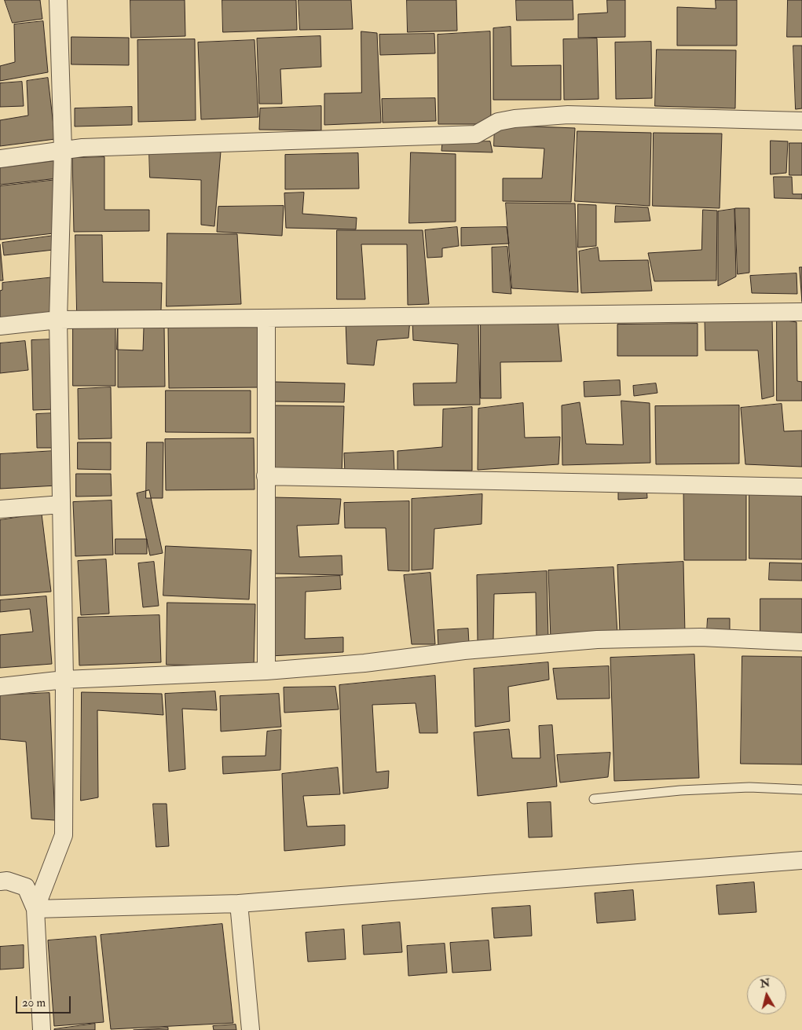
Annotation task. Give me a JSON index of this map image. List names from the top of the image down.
{
  "scale_bar": "20 m",
  "north": "top"
}
